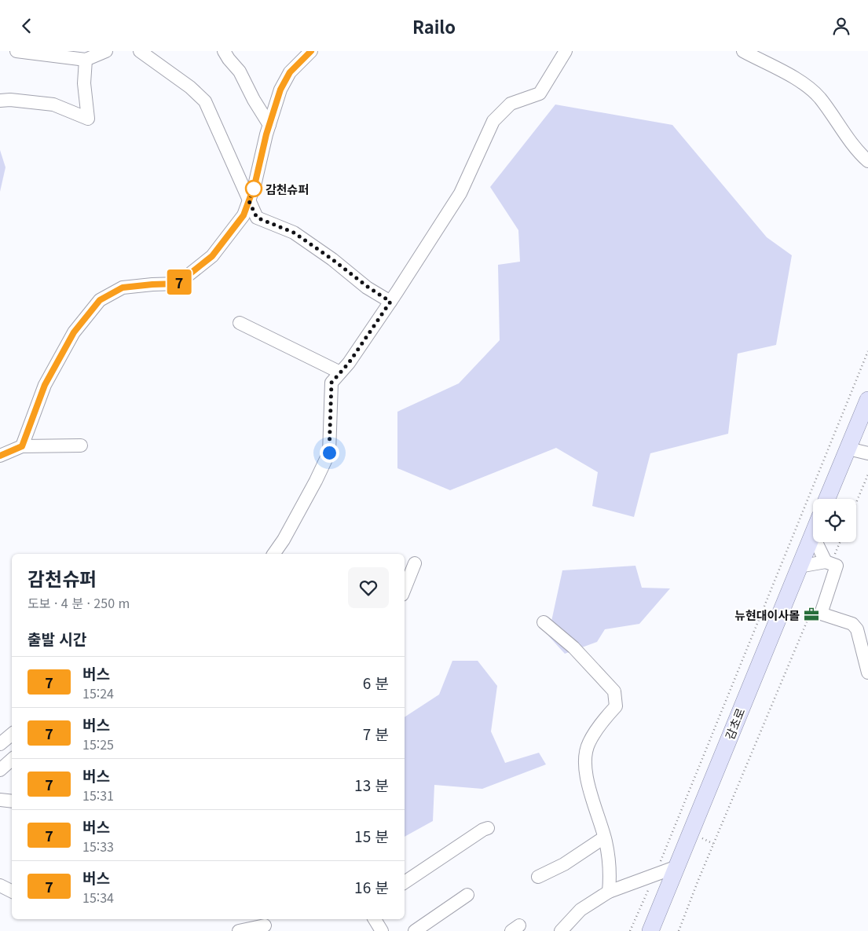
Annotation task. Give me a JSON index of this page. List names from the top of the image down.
{
  "streets": {
    "main road": ["감초로"]
  },
  "places": {
    "other": ["감천슈퍼"],
    "office": ["뉴현대이사몰"]
  },
  "lines": ["bus line 7"],
  "page": {
    "header": "Railo",
    "on_map": "7",
    "heading": [
      ["감천슈퍼", "도보 · 4 분 · 250 m"],
      "출발 시간"
    ],
    "list": [
      {
        "mark": "7",
        "name": "버스",
        "note": "15:24",
        "value": "6 분"
      },
      {
        "mark": "7",
        "name": "버스",
        "note": "15:25",
        "value": "7 분"
      },
      {
        "mark": "7",
        "name": "버스",
        "note": "15:31",
        "value": "13 분"
      },
      {
        "mark": "7",
        "name": "버스",
        "note": "15:33",
        "value": "15 분"
      },
      {
        "mark": "7",
        "name": "버스",
        "note": "15:34",
        "value": "16 분"
      }
    ]
  }
}
